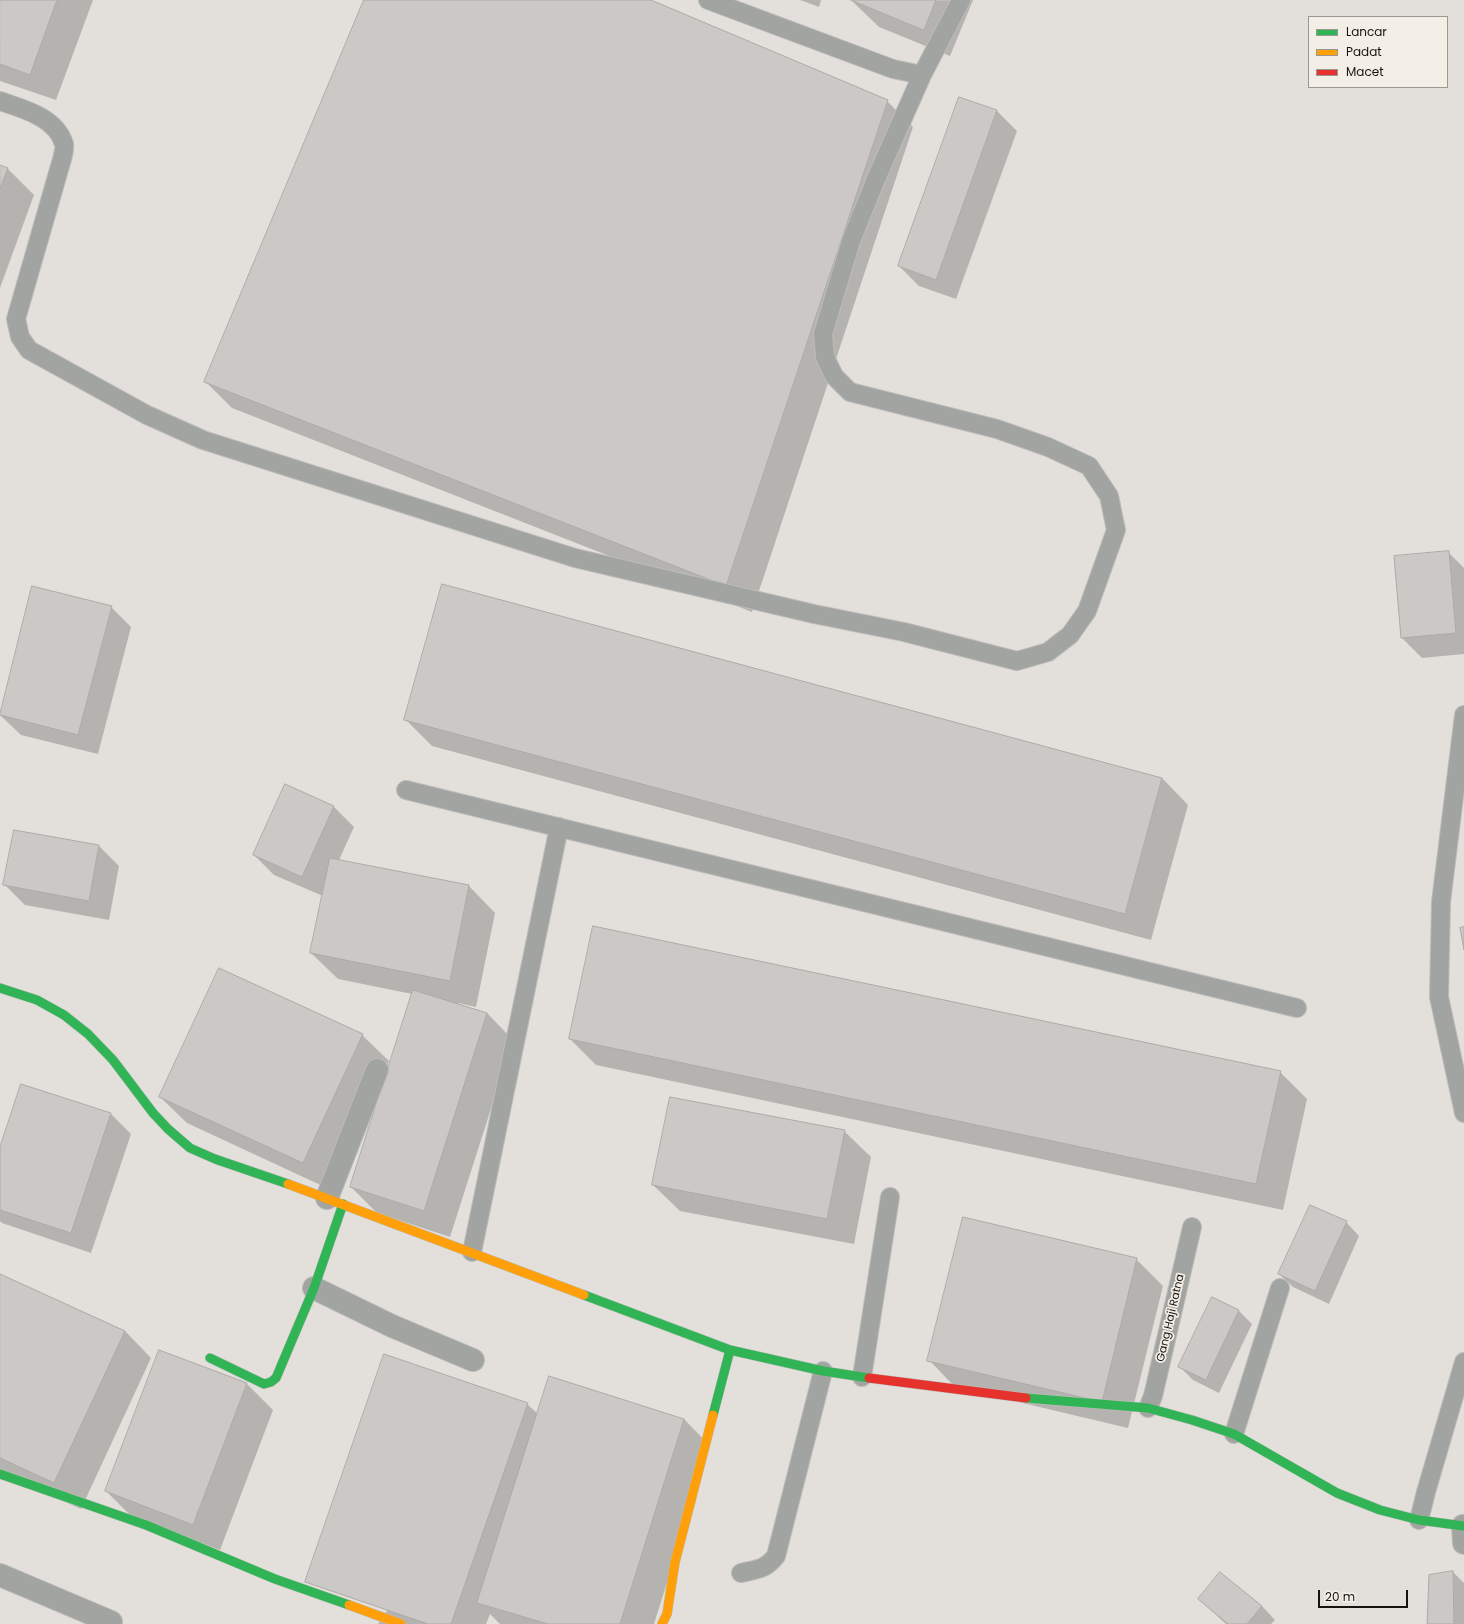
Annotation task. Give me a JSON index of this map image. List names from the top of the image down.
{
  "streets": {
    "lane": ["Gang Haji Ratna"]
  },
  "legend": ["Lancar", "Padat", "Macet"],
  "scale_bar": "20 m"
}
